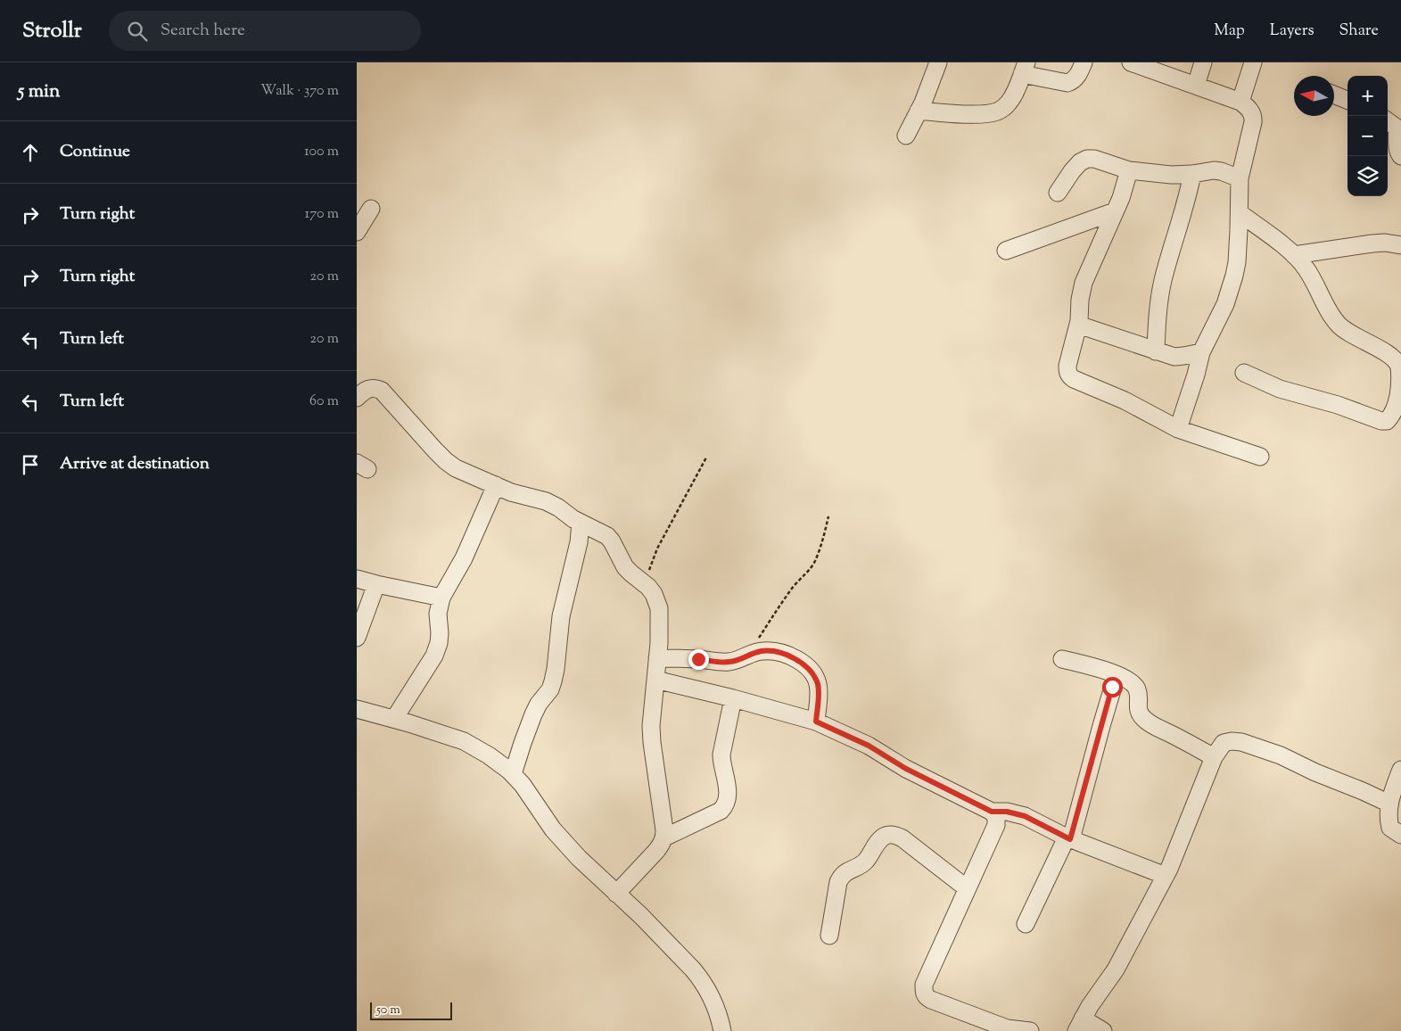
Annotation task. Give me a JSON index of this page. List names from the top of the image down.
{
  "scale_bar": "50 m",
  "north": "left",
  "page": {
    "header": "Strollr",
    "search": "Search here",
    "nav": ["Map", "Layers", "Share"],
    "heading": ["5 min", "Walk · 370 m"],
    "map_buttons": ["+", "−"],
    "list": [
      ["Continue", "100 m"],
      ["Turn right", "170 m"],
      ["Turn right", "20 m"],
      ["Turn left", "20 m"],
      ["Turn left", "60 m"],
      "Arrive at destination"
    ],
    "scale": "50 m"
  }
}
